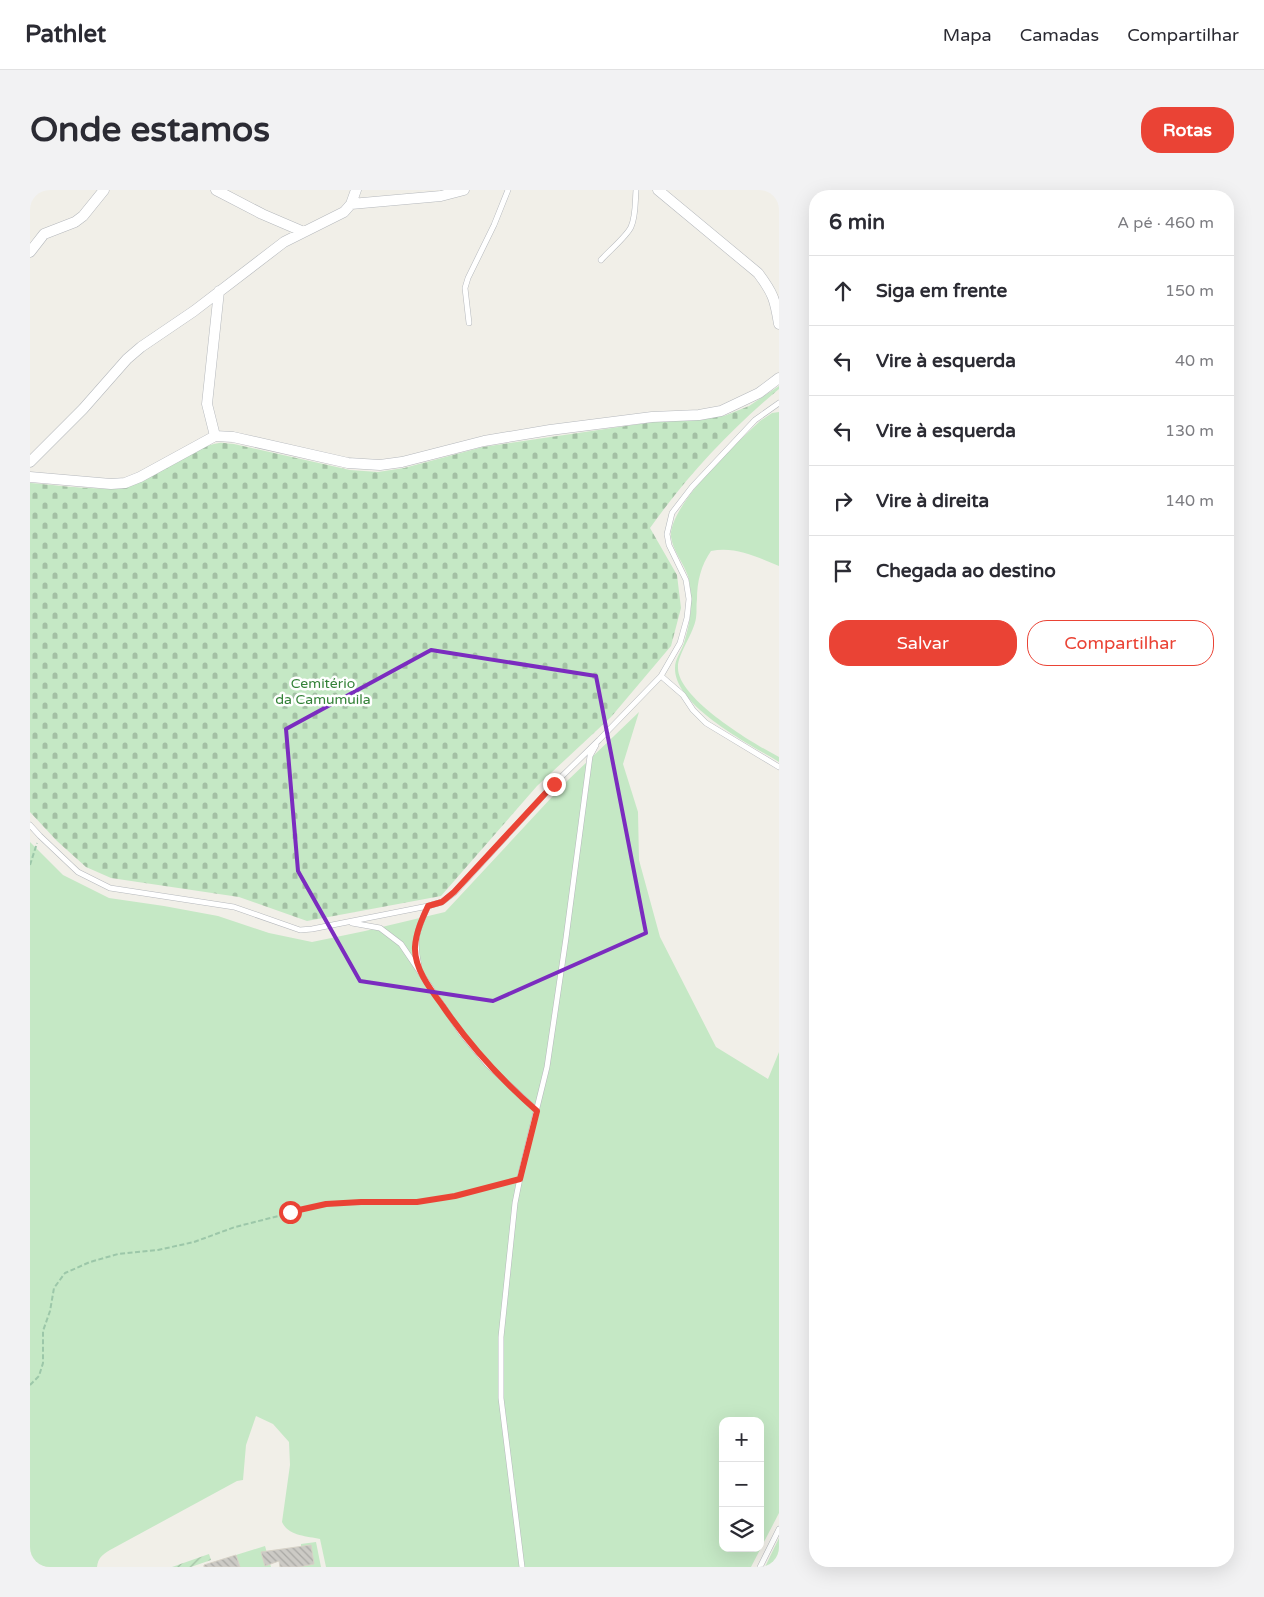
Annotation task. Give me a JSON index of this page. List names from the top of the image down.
{
  "parks": ["Cemitério da Camumuila"],
  "page": {
    "header": "Pathlet",
    "nav": ["Mapa", "Camadas", "Compartilhar"],
    "buttons": [
      "Rotas",
      ["Salvar", "Compartilhar"]
    ],
    "title": "Onde estamos",
    "heading": ["6 min", "A pé · 460 m"],
    "list": [
      ["Siga em frente", "150 m"],
      ["Vire à esquerda", "40 m"],
      ["Vire à esquerda", "130 m"],
      ["Vire à direita", "140 m"],
      "Chegada ao destino"
    ],
    "map_buttons": ["+", "−"]
  }
}
